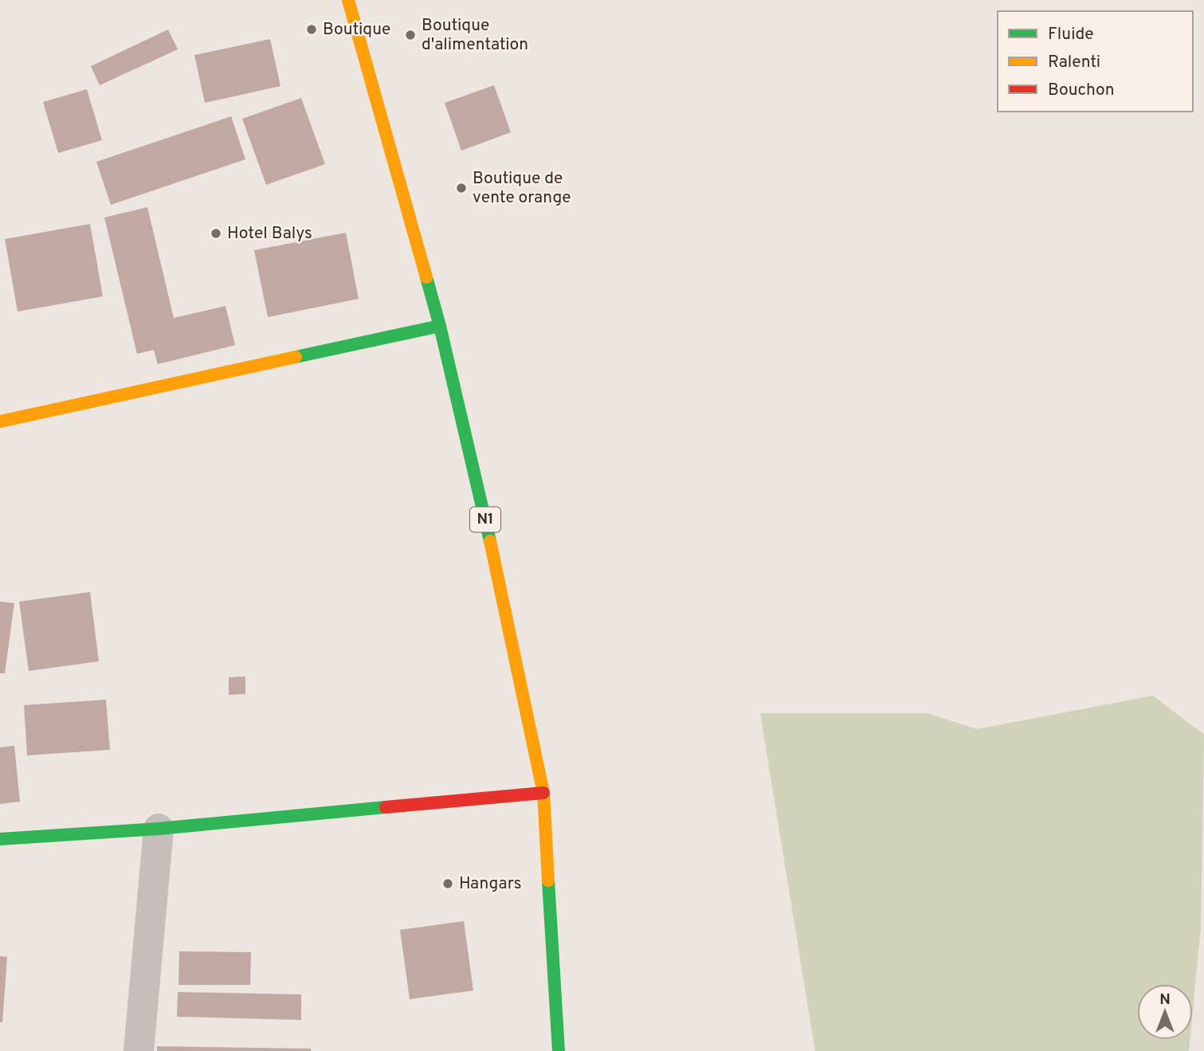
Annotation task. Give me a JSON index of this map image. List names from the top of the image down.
{
  "streets": {
    "main road": ["N1"]
  },
  "places": [
    "Boutique",
    "Boutique d'alimentation",
    "Boutique de vente orange",
    "Hotel Balys",
    "Hangars"
  ],
  "legend": ["Fluide", "Ralenti", "Bouchon"],
  "north": "top"
}
